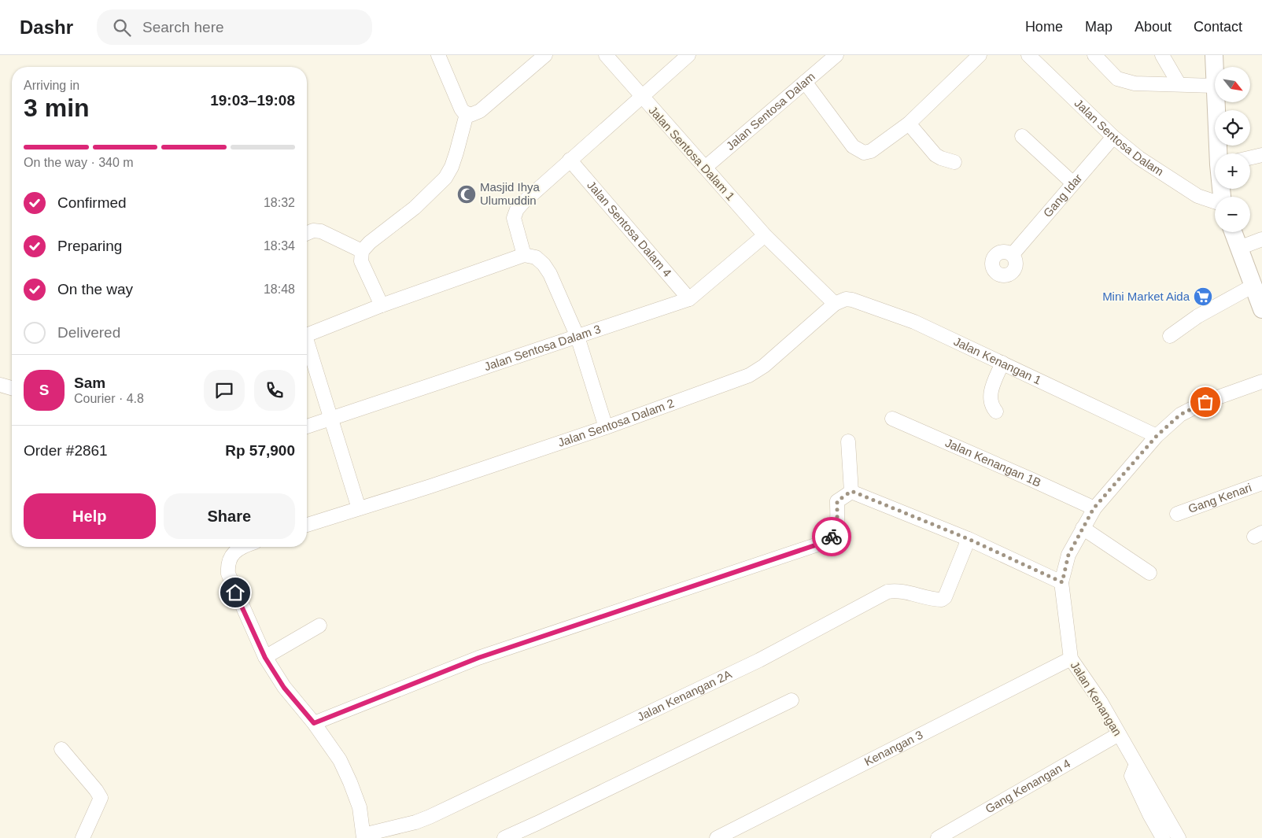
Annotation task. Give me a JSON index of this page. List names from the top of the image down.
{
  "streets": {
    "street": [
      "Jalan Sentosa Dalam",
      "Jalan Sentosa Dalam 1",
      "Gang Idar",
      "Jalan Sentosa Dalam 4",
      "Jalan Sentosa Dalam 3",
      "Jalan Kenangan 1",
      "Jalan Sentosa Dalam 2",
      "Jalan Kenangan 1B",
      "Gang Kenari",
      "Jalan Kenangan 2A",
      "Jalan Kenangan",
      "Kenangan 3",
      "Gang Kenangan 4"
    ]
  },
  "crossings": [
    ["Jalan Sentosa Dalam", "Jalan Sentosa Dalam 1"],
    ["Jalan Sentosa Dalam", "Gang Idar"],
    ["Jalan Sentosa Dalam 1", "Jalan Sentosa Dalam 3"],
    ["Jalan Sentosa Dalam 1", "Jalan Kenangan 1"],
    ["Jalan Sentosa Dalam 1", "Jalan Sentosa Dalam 2"],
    ["Jalan Sentosa Dalam 4", "Jalan Sentosa Dalam 3"],
    ["Jalan Kenangan 1", "Jalan Sentosa Dalam 2"],
    ["Jalan Kenangan 1", "Jalan Kenangan"],
    ["Jalan Kenangan 1B", "Jalan Kenangan"],
    ["Jalan Kenangan", "Kenangan 3"],
    ["Jalan Kenangan", "Gang Kenangan 4"]
  ],
  "places": {
    "mosque": ["Masjid Ihya Ulumuddin"],
    "supermarket": ["Mini Market Aida"]
  },
  "north": "bottom right",
  "page": {
    "header": "Dashr",
    "search": "Search here",
    "nav": [
      "Home",
      "Map",
      "About",
      "Contact"
    ],
    "map_buttons": ["+", "−"],
    "heading": ["3 min", "Arriving in", "19:03–19:08"],
    "panel": [
      "Sam",
      "Courier · 4.8",
      "Order #2861",
      "Rp 57,900"
    ],
    "bar": "On the way · 340 m",
    "list": [
      ["Confirmed", "18:32"],
      ["Preparing", "18:34"],
      ["On the way", "18:48"],
      "Delivered"
    ],
    "round": "S",
    "buttons": ["Help", "Share"]
  }
}
